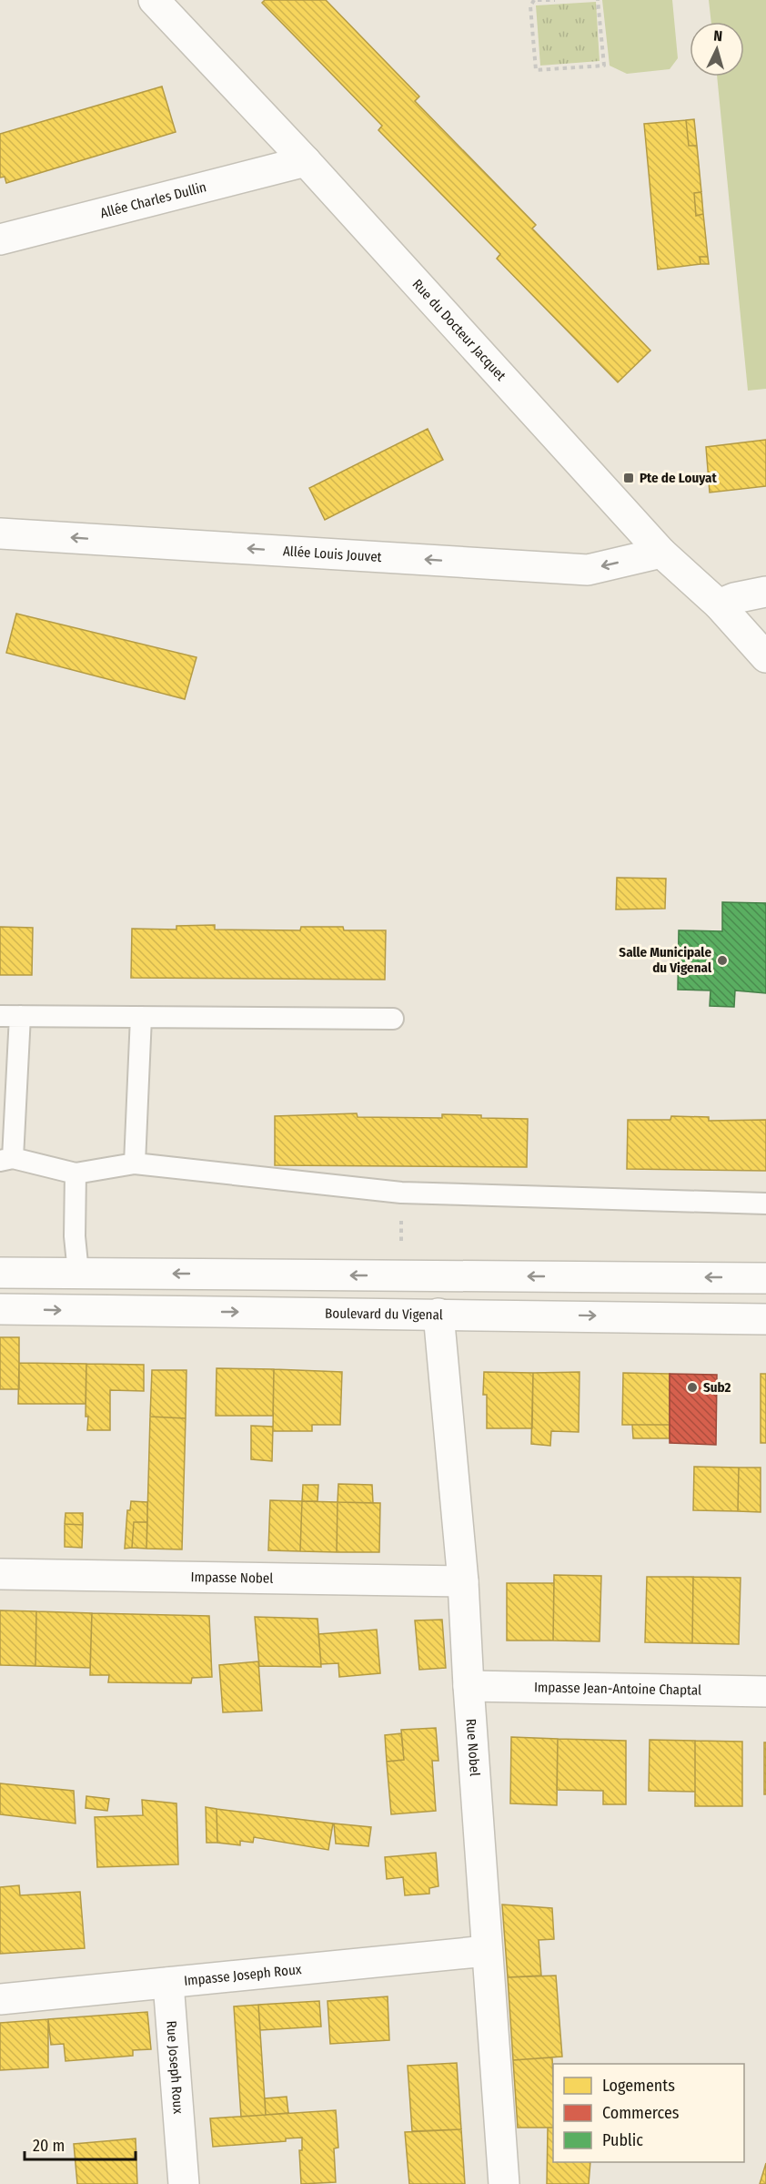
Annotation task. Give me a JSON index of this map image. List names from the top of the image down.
{
  "streets": {
    "street": [
      "Allée Charles Dullin",
      "Rue du Docteur Jacquet",
      "Allée Louis Jouvet",
      "Boulevard du Vigenal",
      "Impasse Nobel",
      "Impasse Jean-Antoine Chaptal",
      "Rue Nobel",
      "Impasse Joseph Roux",
      "Rue Joseph Roux"
    ]
  },
  "crossings": [
    ["Allée Charles Dullin", "Rue du Docteur Jacquet"],
    ["Rue du Docteur Jacquet", "Allée Louis Jouvet"],
    ["Boulevard du Vigenal", "Rue Nobel"],
    ["Impasse Nobel", "Rue Nobel"],
    ["Impasse Jean-Antoine Chaptal", "Rue Nobel"],
    ["Rue Nobel", "Impasse Joseph Roux"],
    ["Impasse Joseph Roux", "Rue Joseph Roux"]
  ],
  "one_way": ["Allée Louis Jouvet"],
  "places": {
    "transit": ["Pte de Louyat"],
    "other": ["Salle Municipale du Vigenal", "Sub2"]
  },
  "legend": ["Logements", "Commerces", "Public"],
  "scale_bar": "20 m",
  "north": "top"
}
